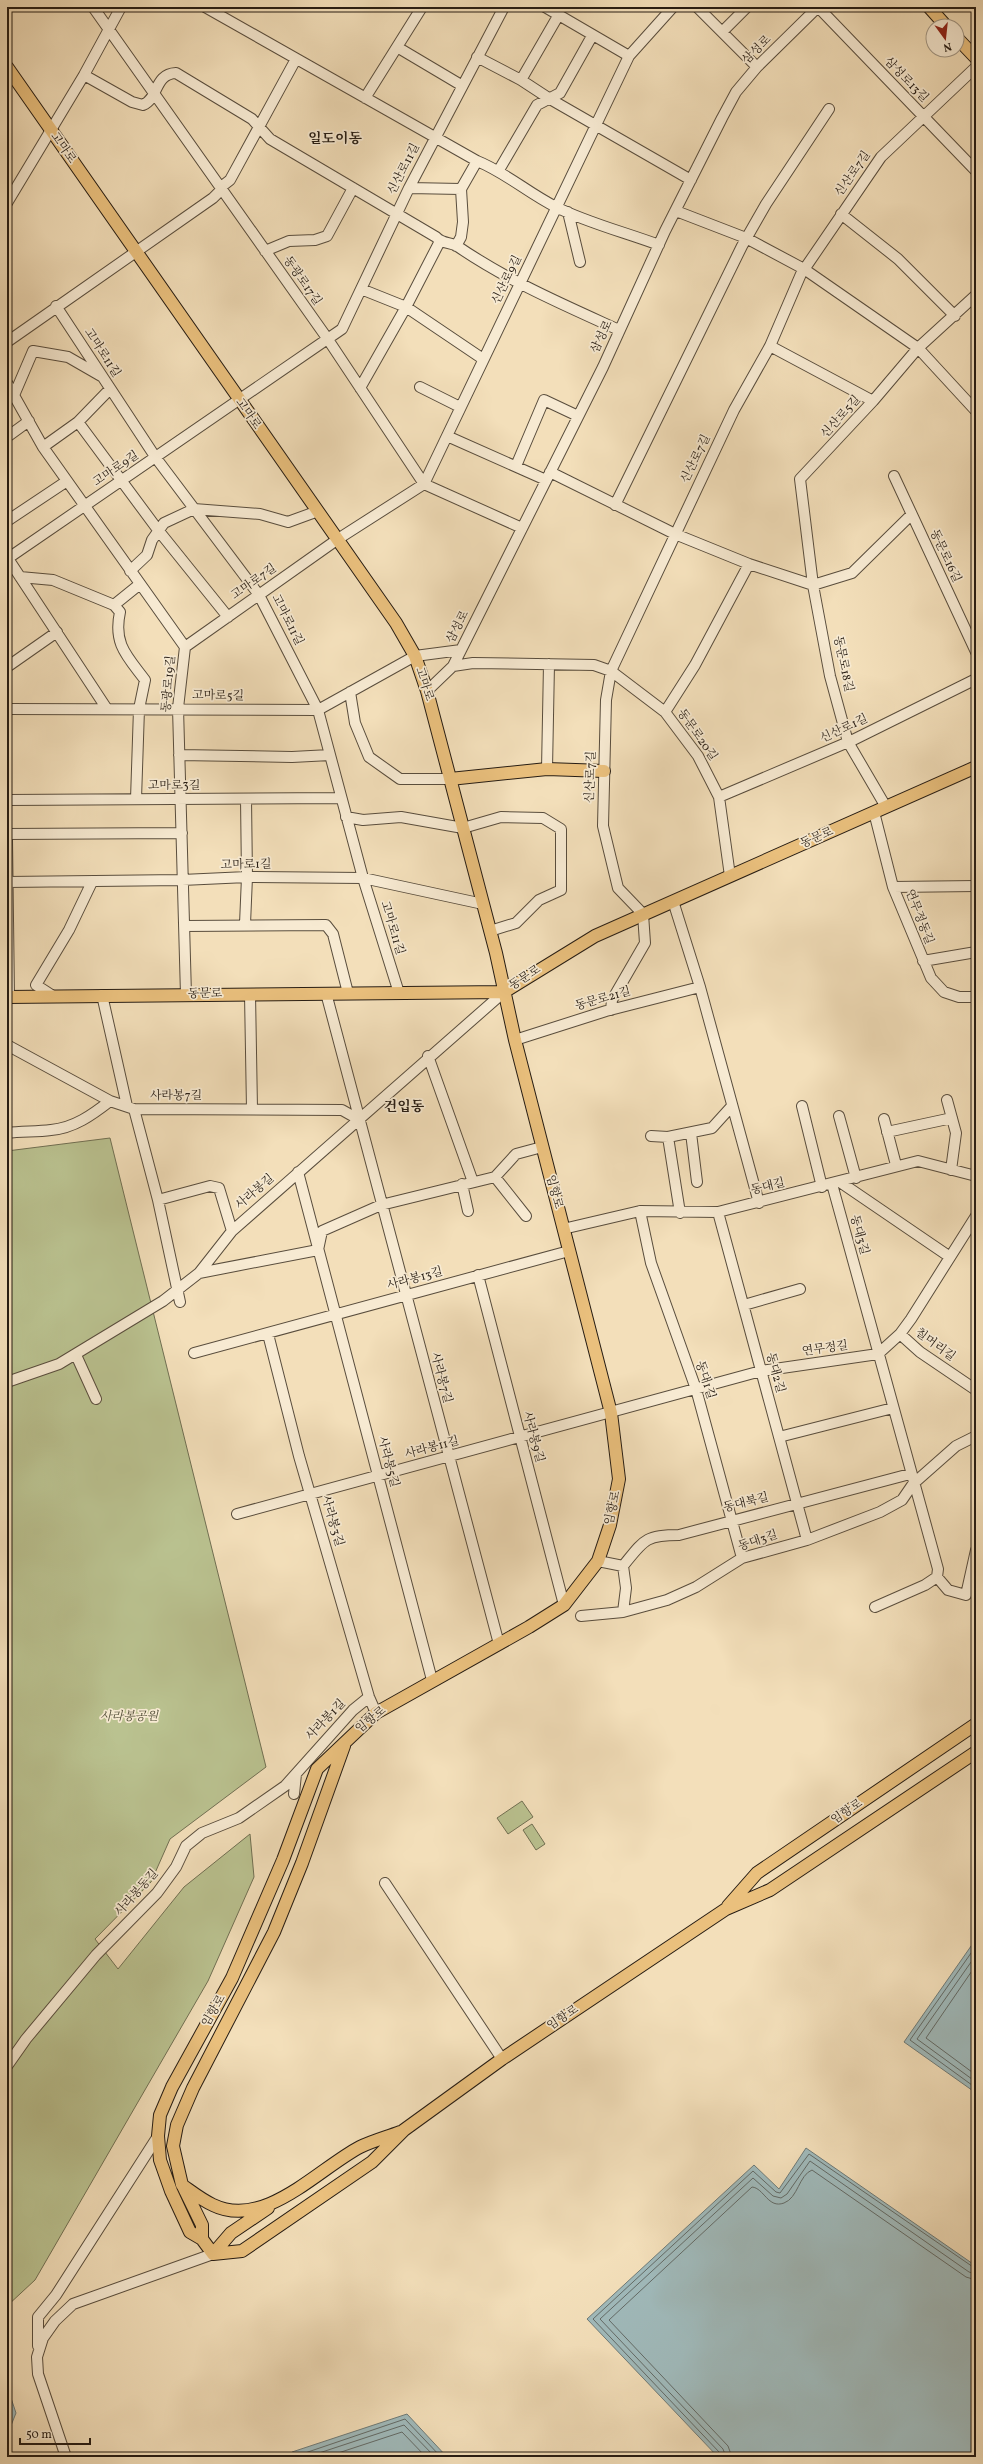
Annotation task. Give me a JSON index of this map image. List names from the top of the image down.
{
  "streets": {
    "main road": ["고마로", "동문로", "임항로"],
    "street": [
      "삼성로",
      "삼성로13길",
      "신산로11길",
      "신산로7길",
      "신산로9길",
      "동광로17길",
      "고마로11길",
      "신산로5길",
      "고마로9길",
      "동문로16길",
      "고마로7길",
      "동문로18길",
      "동광로19길",
      "고마로5길",
      "신산로1길",
      "동문로20길",
      "고마로3길",
      "고마로1길",
      "연무정동길",
      "동문로21길",
      "사라봉7길",
      "동대길",
      "사라봉길",
      "동대3길",
      "사라봉13길",
      "칠머리길",
      "연무정길",
      "동대2길",
      "동대1길",
      "사라봉9길",
      "사라봉11길",
      "사라봉5길",
      "동대북길",
      "사라봉3길",
      "사라봉1길",
      "사라봉동길"
    ]
  },
  "crossings": [
    ["삼성로", "삼성로13길"],
    ["삼성로", "고마로"],
    ["삼성로", "동문로20길"],
    ["삼성로13길", "신산로7길"],
    ["고마로", "고마로9길"],
    ["고마로", "고마로7길"],
    ["고마로", "동문로"],
    ["고마로", "고마로1길"],
    ["고마로", "사라봉길"],
    ["고마로", "임항로"],
    ["신산로11길", "동광로17길"],
    ["신산로11길", "고마로9길"],
    ["신산로7길", "동문로20길"],
    ["신산로7길", "동문로"],
    ["신산로9길", "동광로17길"],
    ["동광로17길", "고마로9길"],
    ["고마로11길", "고마로9길"],
    ["고마로11길", "고마로7길"],
    ["고마로11길", "고마로5길"],
    ["고마로11길", "고마로3길"],
    ["고마로11길", "동문로"],
    ["고마로11길", "고마로1길"],
    ["신산로5길", "동문로18길"],
    ["고마로9길", "동광로19길"],
    ["고마로9길", "고마로5길"],
    ["고마로7길", "동광로19길"],
    ["동문로18길", "신산로1길"],
    ["동문로18길", "동문로"],
    ["동광로19길", "고마로5길"],
    ["동광로19길", "고마로3길"],
    ["동광로19길", "동문로"],
    ["동광로19길", "고마로1길"],
    ["신산로1길", "동문로20길"],
    ["동문로20길", "동문로"],
    ["동문로", "연무정동길"],
    ["동문로", "사라봉7길"],
    ["동문로", "사라봉길"],
    ["동문로", "임항로"],
    ["동문로21길", "임항로"],
    ["사라봉7길", "사라봉길"],
    ["사라봉7길", "임항로"],
    ["사라봉7길", "사라봉13길"],
    ["사라봉7길", "사라봉11길"],
    ["동대길", "임항로"],
    ["동대길", "동대3길"],
    ["동대길", "동대2길"],
    ["동대길", "동대1길"],
    ["사라봉길", "임항로"],
    ["사라봉길", "사라봉5길"],
    ["임항로", "사라봉13길"],
    ["임항로", "연무정길"],
    ["임항로", "사라봉9길"],
    ["임항로", "사라봉11길"],
    ["임항로", "사라봉5길"],
    ["임항로", "사라봉3길"],
    ["동대3길", "연무정길"],
    ["동대3길", "동대2길"],
    ["동대3길", "동대1길"],
    ["동대3길", "동대북길"],
    ["사라봉13길", "사라봉9길"],
    ["사라봉13길", "사라봉5길"],
    ["사라봉13길", "사라봉3길"],
    ["연무정길", "동대2길"],
    ["연무정길", "동대1길"],
    ["연무정길", "사라봉11길"],
    ["동대2길", "동대북길"],
    ["동대1길", "동대북길"],
    ["사라봉9길", "사라봉11길"],
    ["사라봉11길", "사라봉5길"],
    ["사라봉11길", "사라봉3길"],
    ["사라봉3길", "사라봉1길"],
    ["사라봉1길", "사라봉동길"]
  ],
  "districts": ["일도이동", "건입동"],
  "parks": ["사라봉공원"],
  "scale_bar": "50 m",
  "north": "bottom"
}
